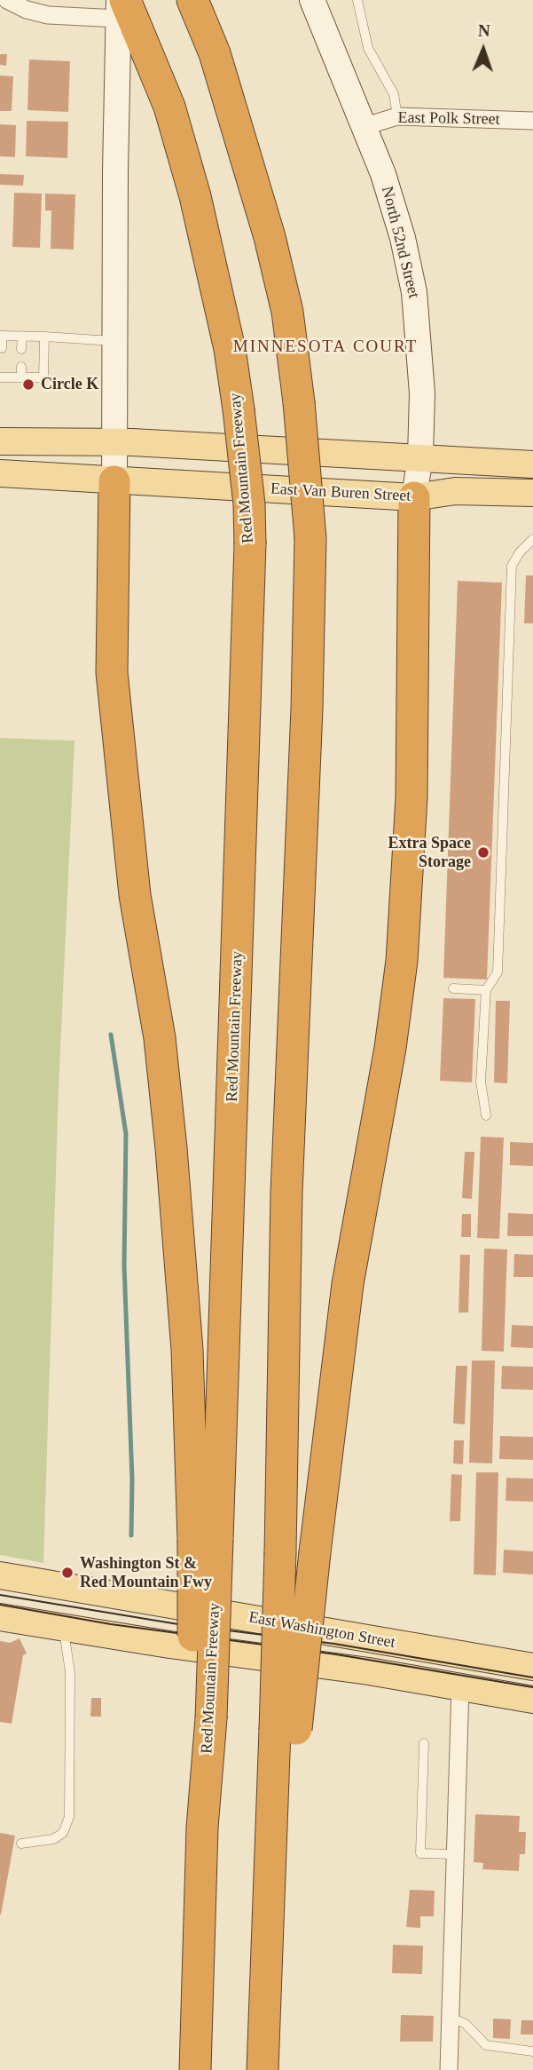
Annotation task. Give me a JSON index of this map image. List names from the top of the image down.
{
  "streets": {
    "highway": ["Red Mountain Freeway"],
    "main road": ["North 52nd Street", "East Van Buren Street", "East Washington Street"],
    "street": ["East Polk Street"]
  },
  "crossings": [
    ["East Polk Street", "North 52nd Street"],
    ["North 52nd Street", "East Van Buren Street"]
  ],
  "districts": ["MINNESOTA COURT"],
  "places": ["Circle K", "Extra Space Storage", "Washington St & Red Mountain Fwy"],
  "north": "top"
}
